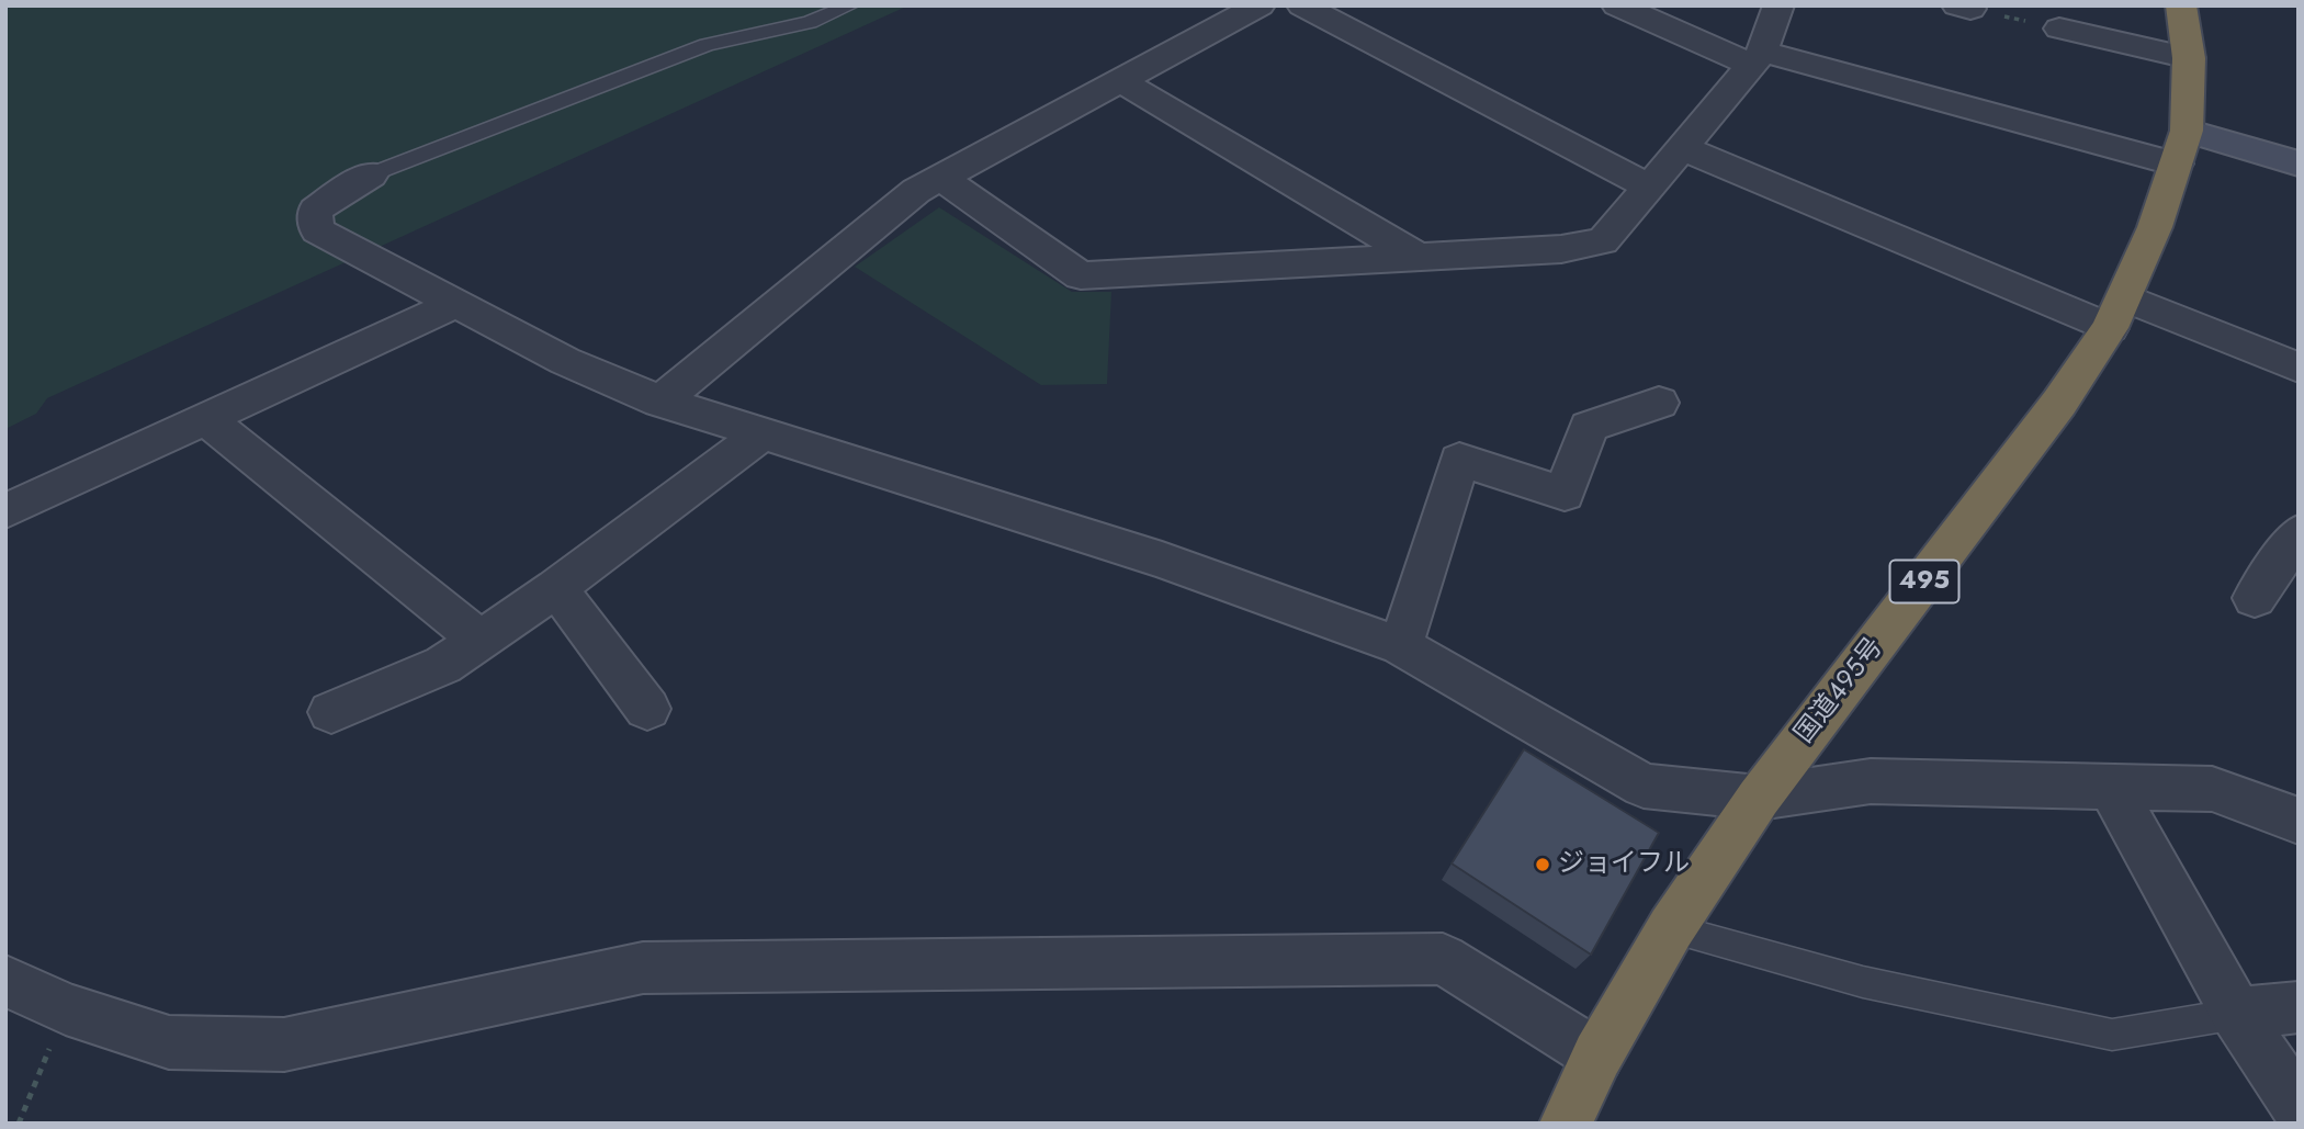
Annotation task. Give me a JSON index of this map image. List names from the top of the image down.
{
  "streets": {
    "highway": ["495", "国道495号"]
  },
  "places": ["ジョイフル"]
}
